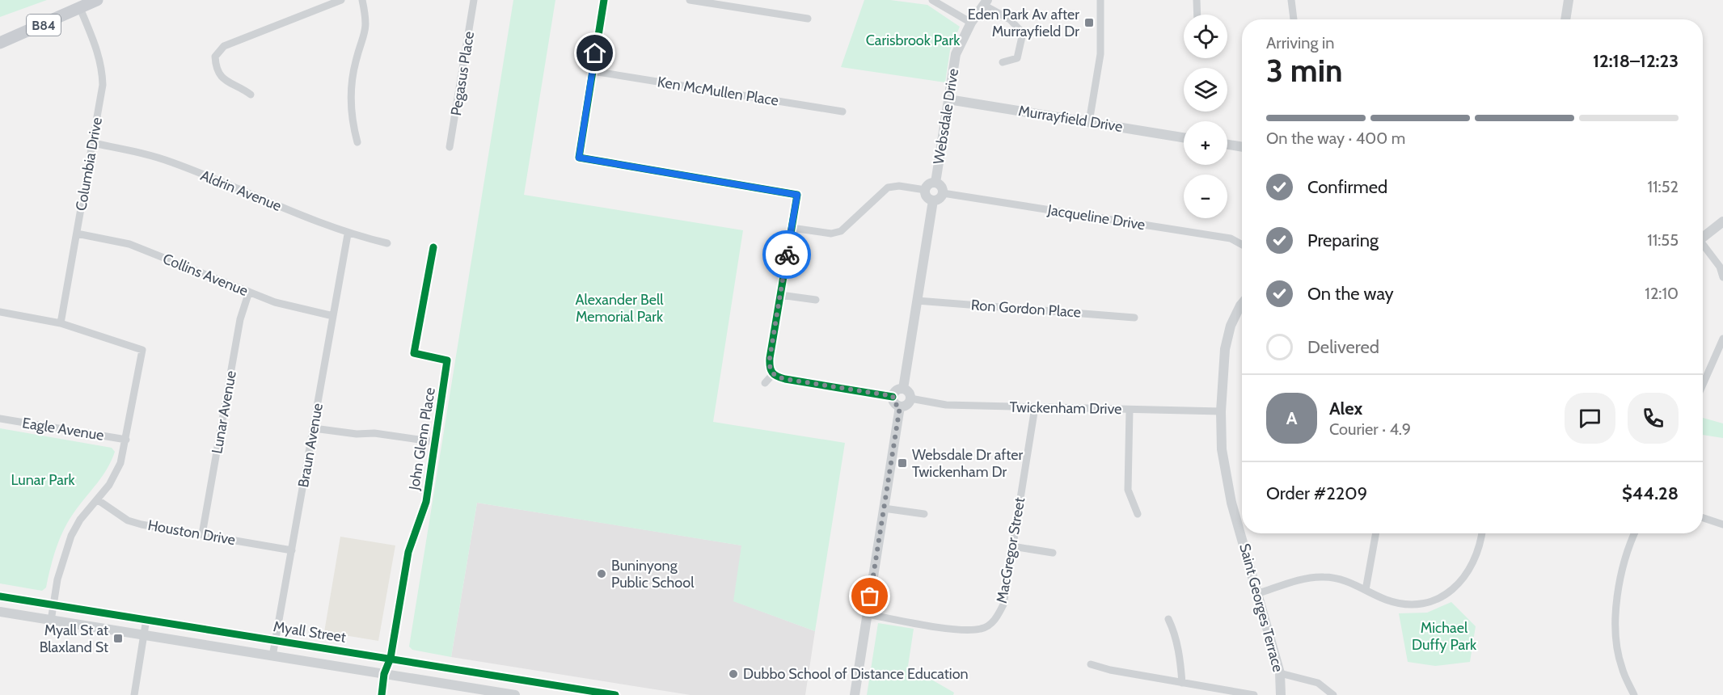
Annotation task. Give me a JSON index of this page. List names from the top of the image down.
{
  "streets": {
    "main road": ["B84"],
    "street": [
      "Pegasus Place",
      "Ken McMullen Place",
      "Websdale Drive",
      "Murrayfield Drive",
      "Columbia Drive",
      "Aldrin Avenue",
      "Jacqueline Drive",
      "Collins Avenue",
      "Ron Gordon Place",
      "Twickenham Drive",
      "Lunar Avenue",
      "Eagle Avenue",
      "John Glenn Place",
      "Braun Avenue",
      "Houston Drive",
      "MacGregor Street",
      "Saint Georges Terrace",
      "Myall Street"
    ]
  },
  "crossings": [
    ["B84", "Columbia Drive"],
    ["Websdale Drive", "Murrayfield Drive"],
    ["Websdale Drive", "Jacqueline Drive"],
    ["Columbia Drive", "Aldrin Avenue"],
    ["Columbia Drive", "Collins Avenue"],
    ["Aldrin Avenue", "Braun Avenue"],
    ["Collins Avenue", "Lunar Avenue"],
    ["Collins Avenue", "Braun Avenue"],
    ["Twickenham Drive", "MacGregor Street"],
    ["Twickenham Drive", "Saint Georges Terrace"],
    ["Lunar Avenue", "Houston Drive"],
    ["John Glenn Place", "Myall Street"],
    ["Braun Avenue", "Houston Drive"],
    ["Braun Avenue", "Myall Street"]
  ],
  "parks": [
    "Carisbrook Park",
    "Alexander Bell Memorial Park",
    "Lunar Park",
    "Michael Duffy Park"
  ],
  "places": {
    "transit": ["Eden Park Av after Murrayfield Dr", "Websdale Dr after Twickenham Dr", "Myall St at Blaxland St"],
    "other": ["Buninyong Public School", "Dubbo School of Distance Education"]
  },
  "page": {
    "map_buttons": ["+", "−"],
    "heading": ["3 min", "Arriving in", "12:18–12:23"],
    "panel": [
      "Alex",
      "Courier · 4.9",
      "Order #2209",
      "$44.28"
    ],
    "bar": "On the way · 400 m",
    "list": [
      ["Confirmed", "11:52"],
      ["Preparing", "11:55"],
      ["On the way", "12:10"],
      "Delivered"
    ],
    "round": "A"
  }
}
